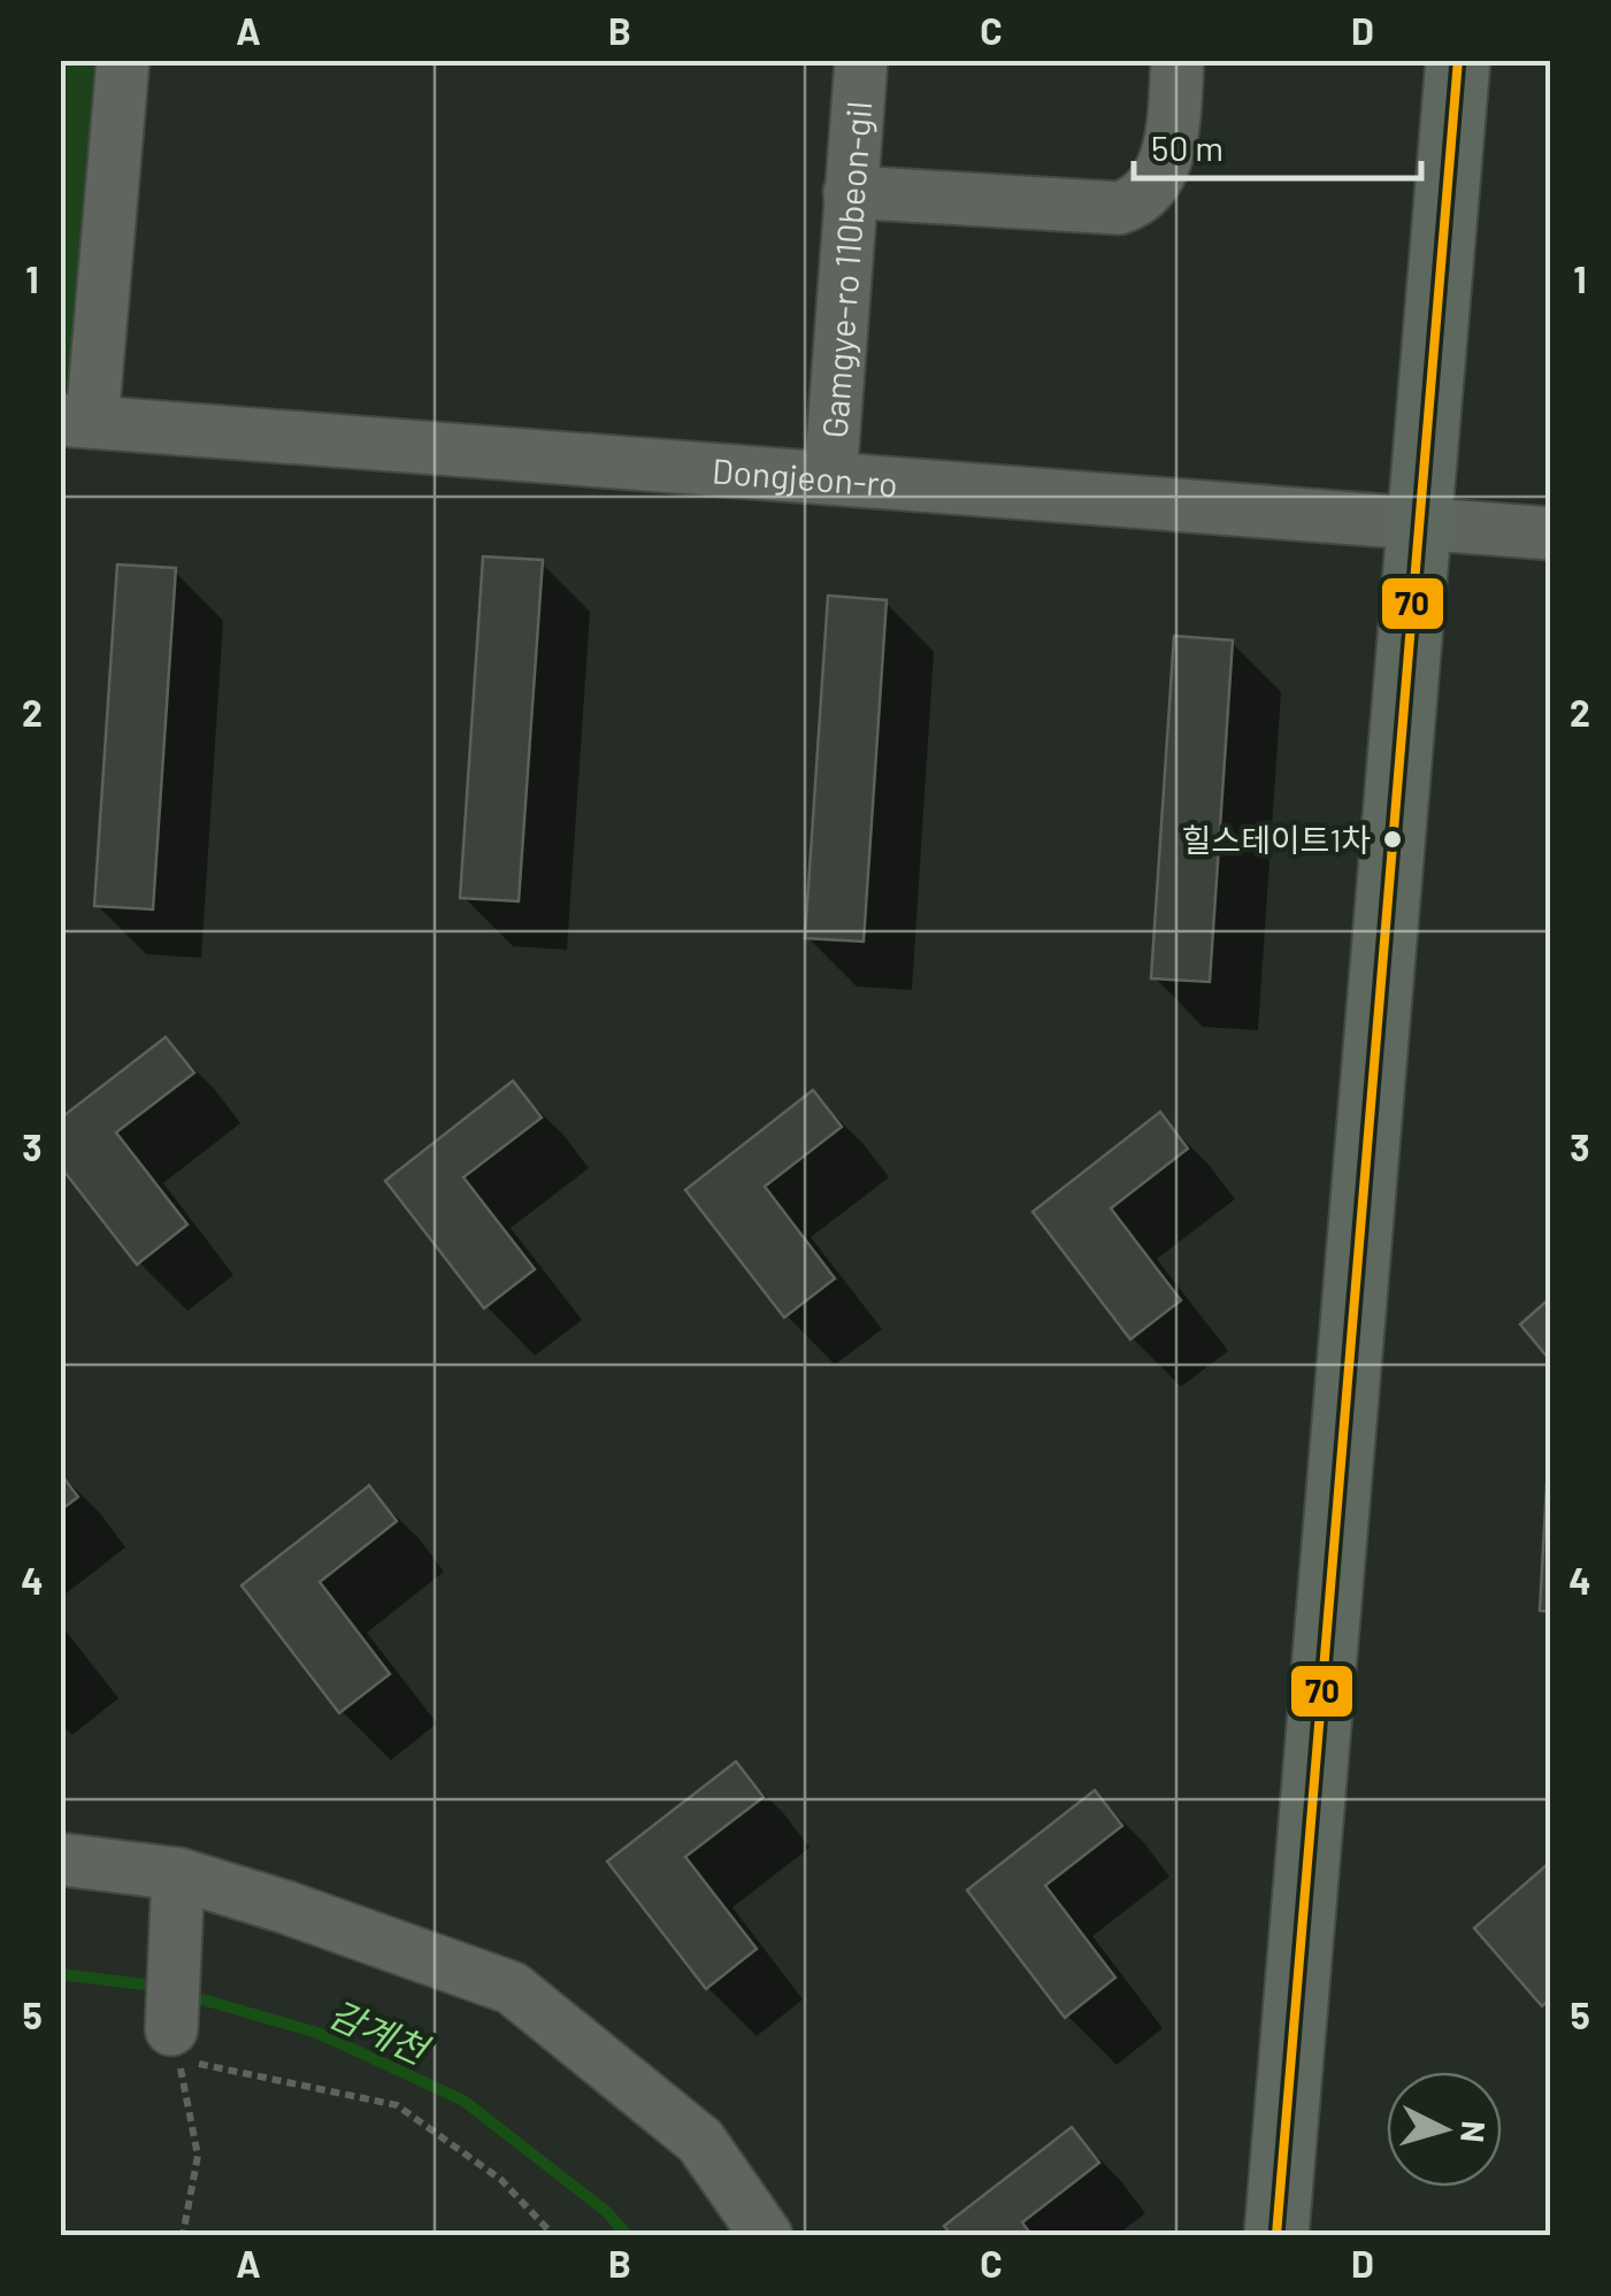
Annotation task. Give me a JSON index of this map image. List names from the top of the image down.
{
  "streets": {
    "street": ["Gamgye-ro 110beon-gil", "Dongjeon-ro"]
  },
  "crossings": [
    ["Gamgye-ro 110beon-gil", "Dongjeon-ro"]
  ],
  "water": ["감계천"],
  "places": ["힐스테이트1차"],
  "lines": ["transit line 70"],
  "scale_bar": "50 m",
  "north": "right",
  "grid": {
    "columns": [
      "A",
      "B",
      "C",
      "D"
    ],
    "rows": [
      "1",
      "2",
      "3",
      "4",
      "5"
    ]
  }
}
